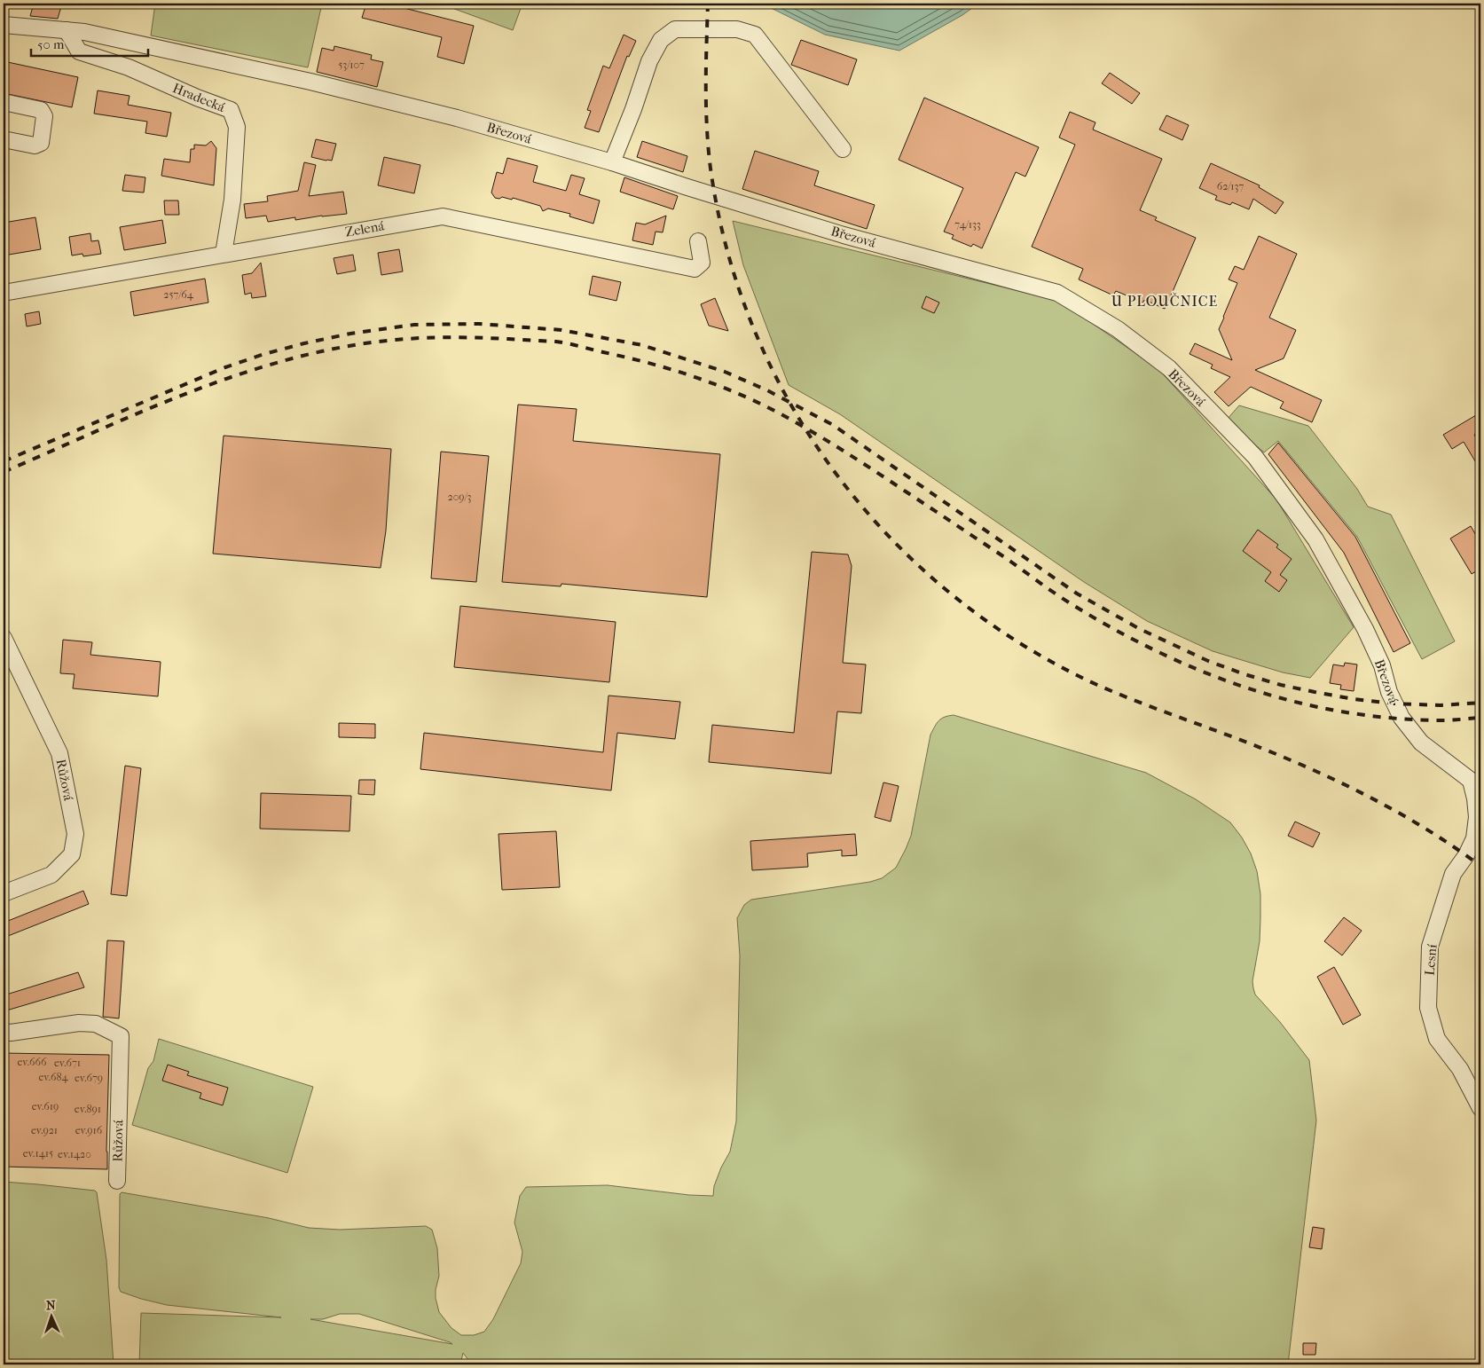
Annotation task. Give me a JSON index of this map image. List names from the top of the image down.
{
  "streets": {
    "street": [
      "Hradecká",
      "Březová",
      "Zelená",
      "Růžová",
      "Lesní"
    ]
  },
  "crossings": [
    ["Hradecká", "Březová"],
    ["Hradecká", "Zelená"],
    ["Březová", "Lesní"]
  ],
  "districts": ["U PLOUČNICE"],
  "house_numbers": [
    "53/107",
    "62/137",
    "74/133",
    "257/64",
    "209/3",
    "ev.666",
    "ev.671",
    "ev.684",
    "ev.679",
    "ev.619",
    "ev.891",
    "ev.921",
    "ev.916",
    "ev.1415",
    "ev.1420"
  ],
  "scale_bar": "50 m",
  "north": "top"
}
